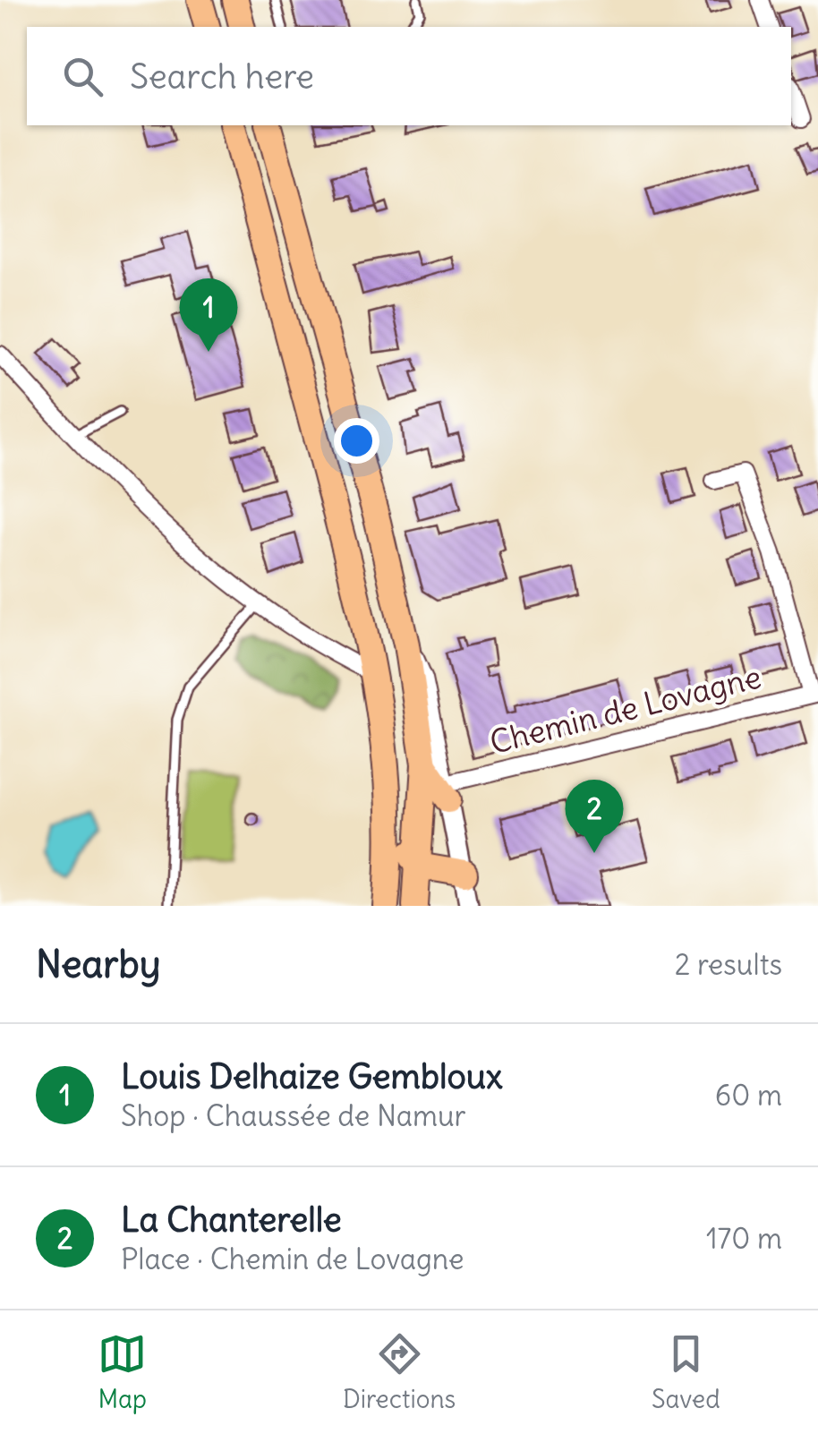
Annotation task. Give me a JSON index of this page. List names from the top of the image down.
{
  "streets": {
    "street": ["Chemin de Lovagne"]
  },
  "page": {
    "search": "Search here",
    "pins": ["1", "2"],
    "heading": ["Nearby", "2 results"],
    "list": [
      {
        "mark": "1",
        "name": "Louis Delhaize Gembloux",
        "note": "Shop · Chaussée de Namur",
        "value": "60 m"
      },
      {
        "mark": "2",
        "name": "La Chanterelle",
        "note": "Place · Chemin de Lovagne",
        "value": "170 m"
      }
    ],
    "nav": ["Map", "Directions", "Saved"]
  }
}
